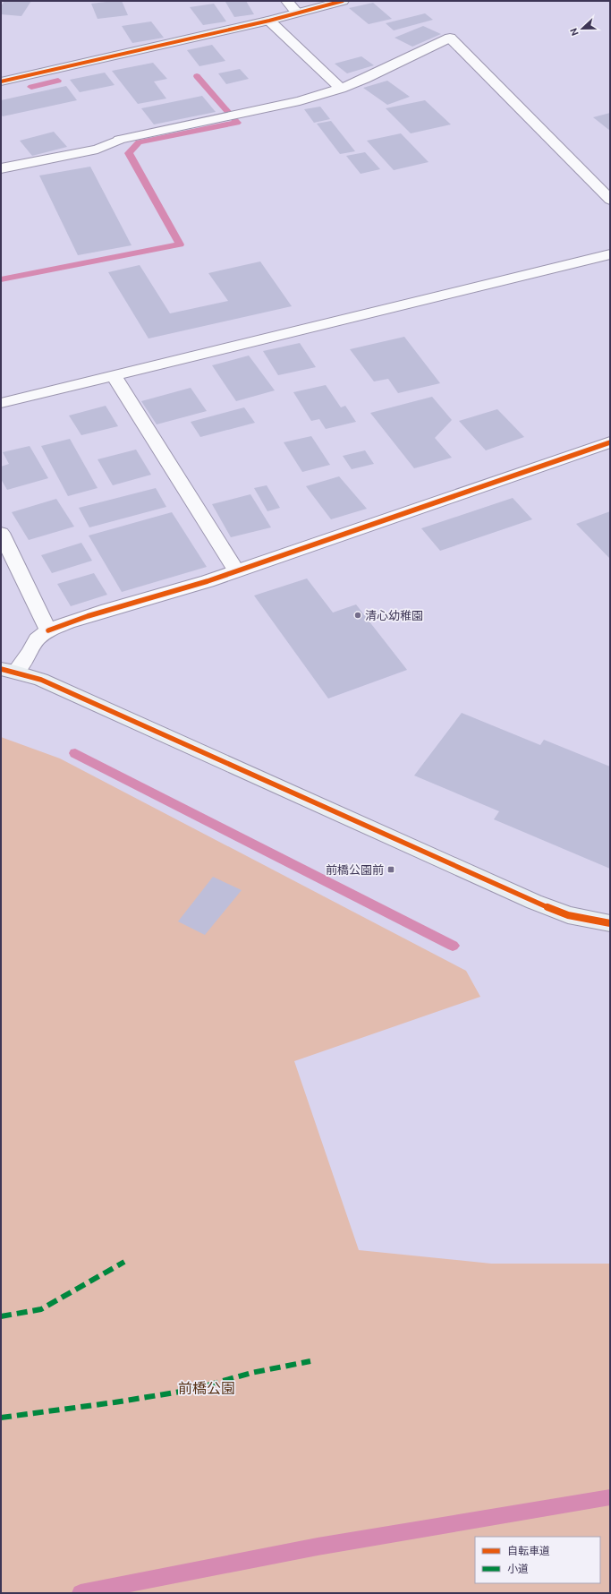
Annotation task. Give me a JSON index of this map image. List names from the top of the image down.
{
  "parks": ["前橋公園"],
  "places": {
    "other": ["清心幼稚園"],
    "transit": ["前橋公園前"]
  },
  "legend": ["自転車道", "小道"],
  "north": "left"
}
